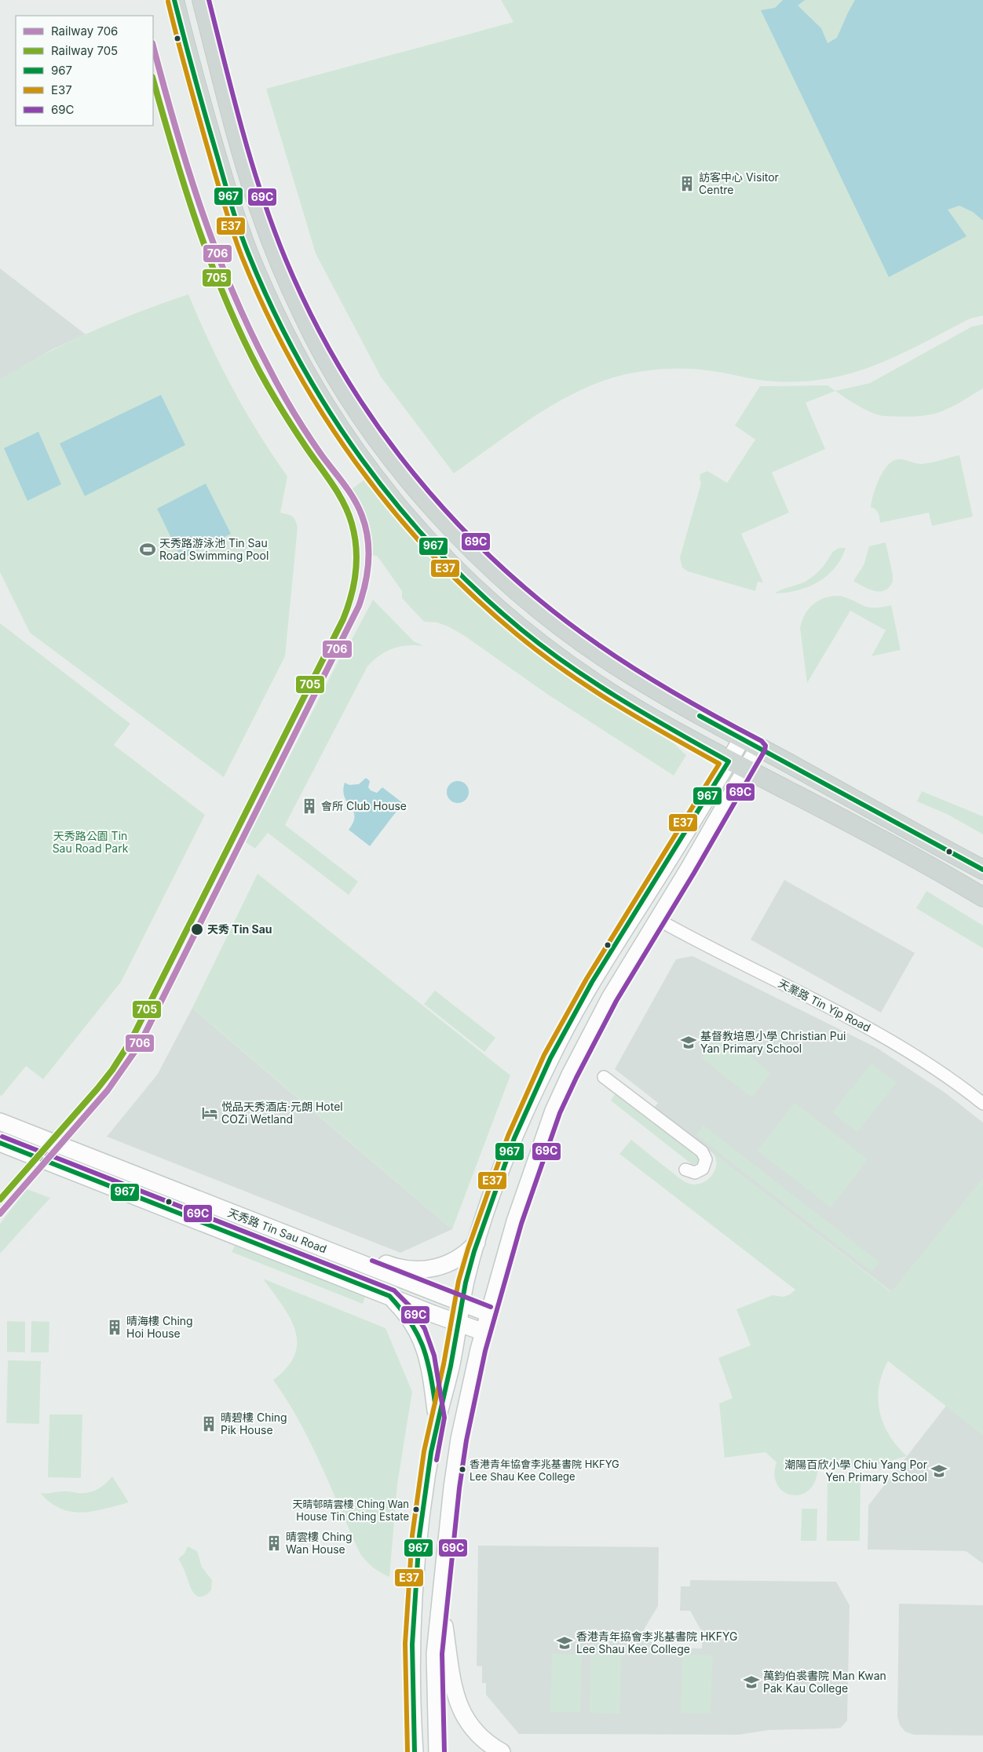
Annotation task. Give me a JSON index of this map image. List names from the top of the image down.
{
  "streets": {
    "street": ["天業路 Tin Yip Road", "天秀路 Tin Sau Road"]
  },
  "parks": ["天秀路公園 Tin Sau Road Park"],
  "places": {
    "building": [
      "訪客中心 Visitor Centre",
      "會所 Club House",
      "晴海樓 Ching Hoi House",
      "晴碧樓 Ching Pik House",
      "晴雲樓 Ching Wan House"
    ],
    "sports": ["天秀路游泳池 Tin Sau Road Swimming Pool"],
    "other": ["天秀 Tin Sau", "香港青年協會李兆基書院 HKFYG Lee Shau Kee College", "天晴邨晴雲樓 Ching Wan House Tin Ching Estate"],
    "school or university": [
      "基督教培恩小學 Christian Pui Yan Primary School",
      "潮陽百欣小學 Chiu Yang Por Yen Primary School",
      "香港青年拹會李兆基書院 HKFYG Lee Shau Kee College",
      "萬鈞伯裘書院 Man Kwan Pak Kau College"
    ],
    "hotel": ["悦品天秀酒店‧元朗 Hotel COZi Wetland"]
  },
  "lines": [
    "transit line 967",
    "transit line 69C",
    "transit line E37",
    "rail line 706",
    "rail line 705"
  ],
  "legend": [
    "Railway 706",
    "Railway 705",
    "967",
    "E37",
    "69C"
  ]
}
